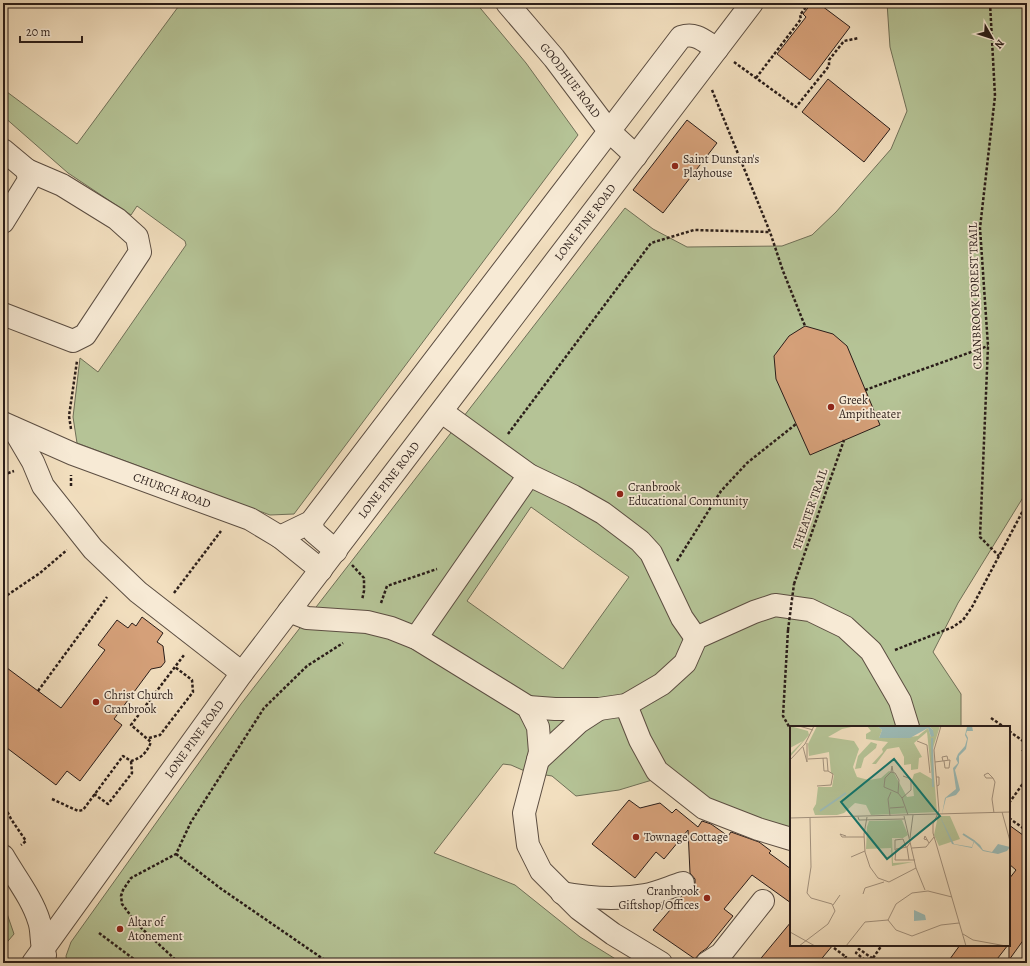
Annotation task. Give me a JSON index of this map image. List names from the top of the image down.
{
  "streets": {
    "street": ["GOODHUE ROAD", "LONE PINE ROAD", "CHURCH ROAD"],
    "path": ["CRANBROOK FOREST TRAIL", "THEATER TRAIL"]
  },
  "crossings": [
    ["GOODHUE ROAD", "LONE PINE ROAD"],
    ["LONE PINE ROAD", "CHURCH ROAD"]
  ],
  "places": [
    "Saint Dunstan's Playhouse",
    "Greek Ampitheater",
    "Cranbrook Educational Community",
    "Christ Church Cranbrook",
    "Townage Cottage",
    "Cranbrook Giftshop/Offices",
    "Altar of Atonement"
  ],
  "scale_bar": "20 m",
  "north": "bottom right"
}
